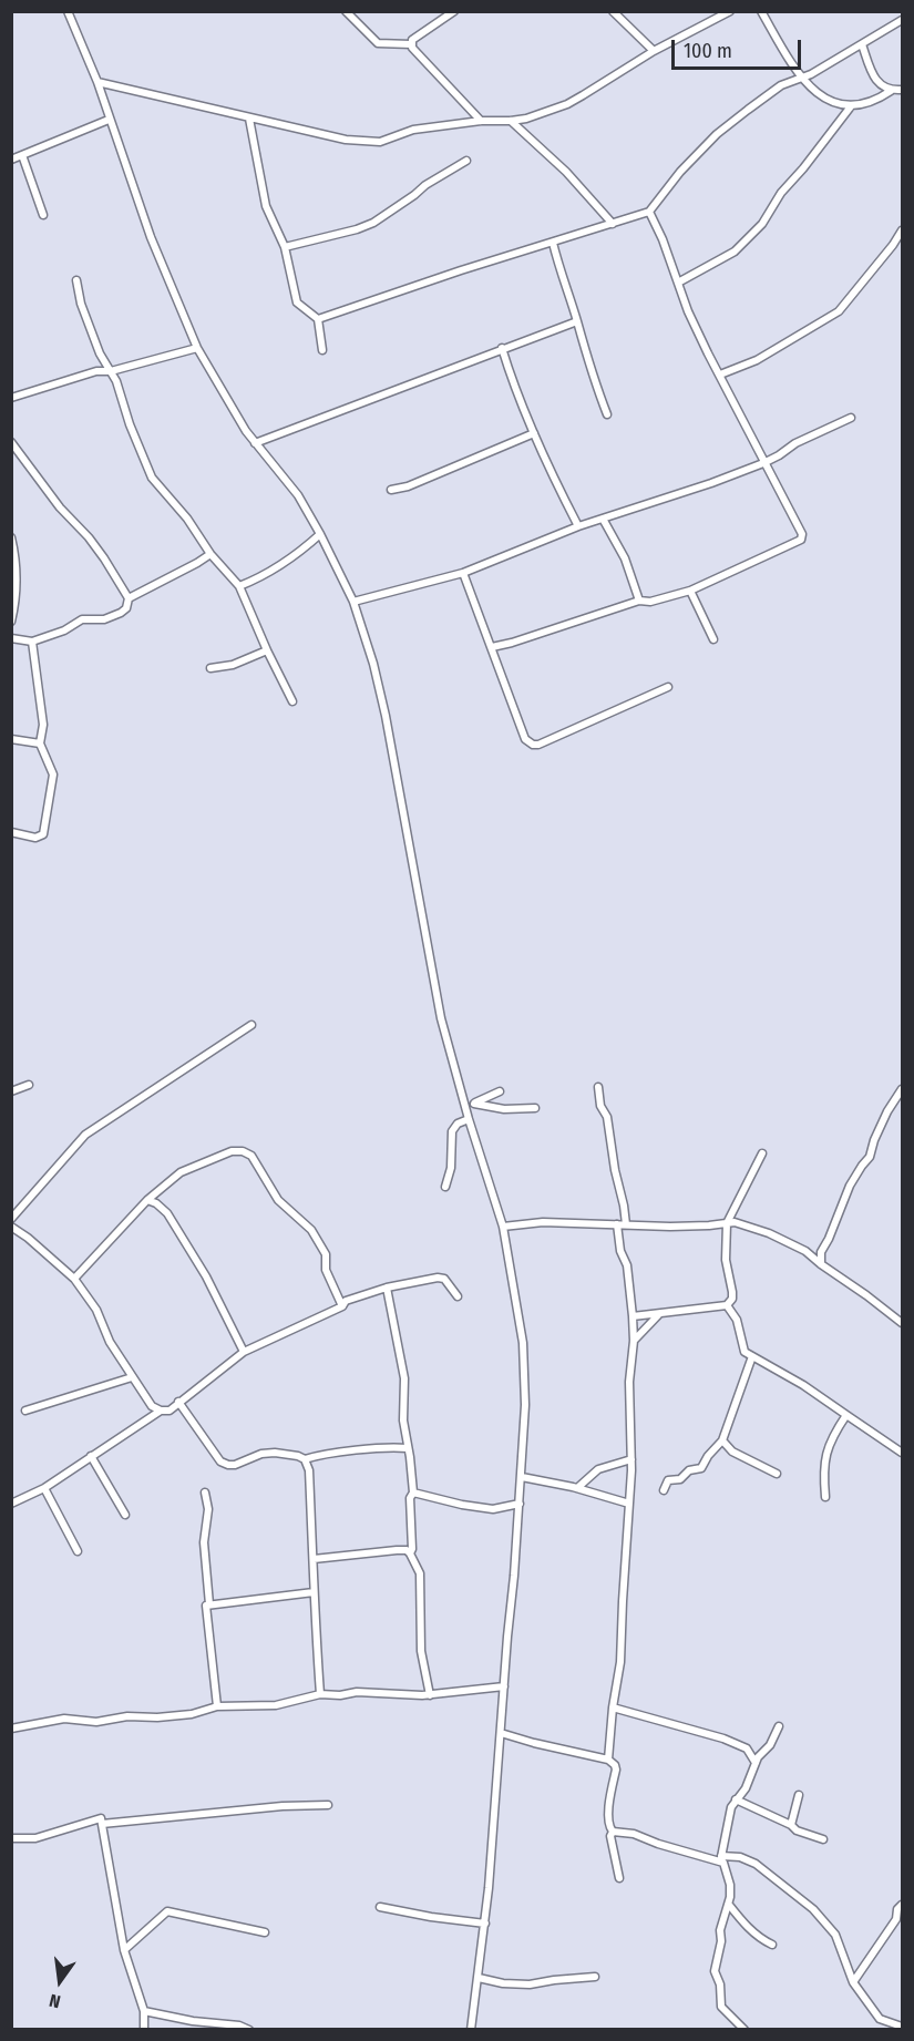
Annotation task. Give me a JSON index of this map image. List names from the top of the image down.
{
  "scale_bar": "100 m",
  "north": "bottom"
}
